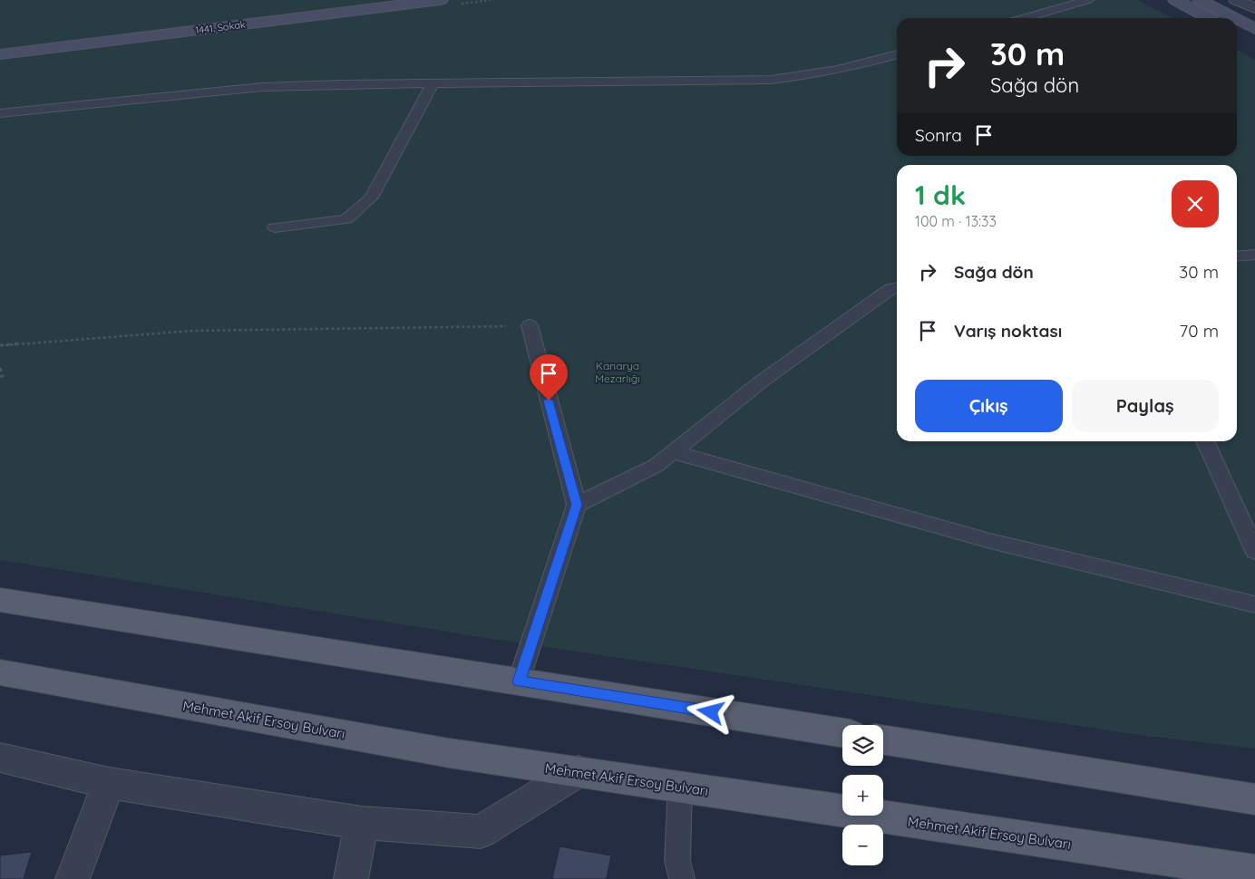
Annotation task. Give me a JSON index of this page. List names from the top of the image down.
{
  "streets": {
    "main road": ["Mehmet Akif Ersoy Bulvarı"],
    "street": ["1441. Sokak"]
  },
  "parks": ["Kanarya Mezarlığı"],
  "page": {
    "turn": ["30 m", "Sağa dön"],
    "then": "Sonra",
    "heading": ["1 dk", "100 m · 13:33"],
    "list": [
      {
        "name": "Sağa dön",
        "value": "30 m"
      },
      {
        "name": "Varış noktası",
        "value": "70 m"
      }
    ],
    "buttons": ["Çıkış", "Paylaş"],
    "map_buttons": ["+", "−"]
  }
}
